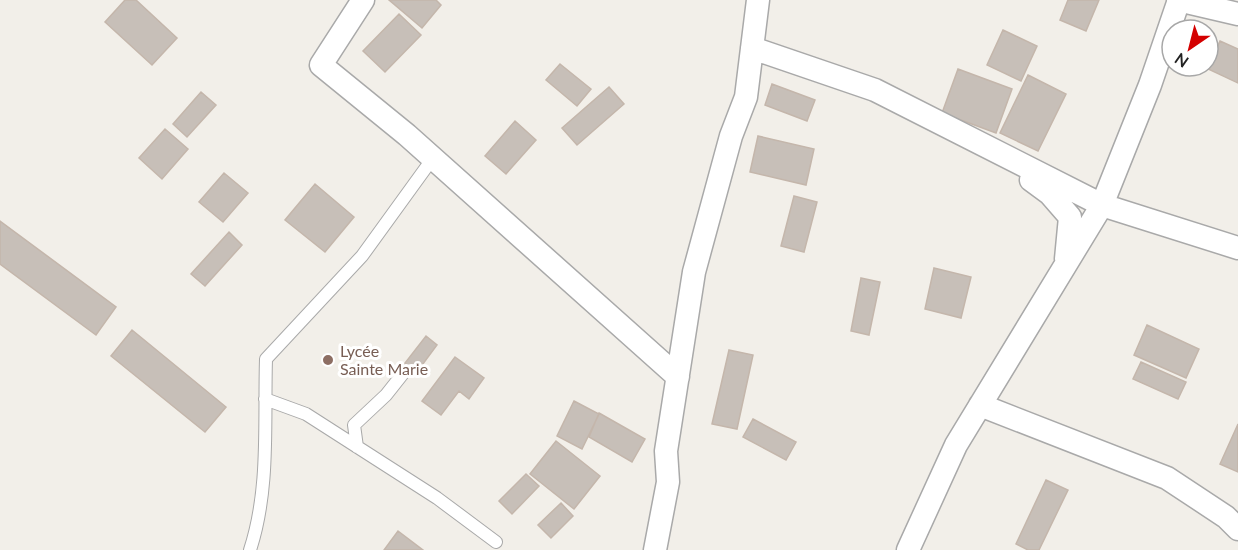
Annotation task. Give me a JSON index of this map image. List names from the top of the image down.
{
  "places": ["Lycée Sainte Marie"],
  "north": "bottom left"
}
